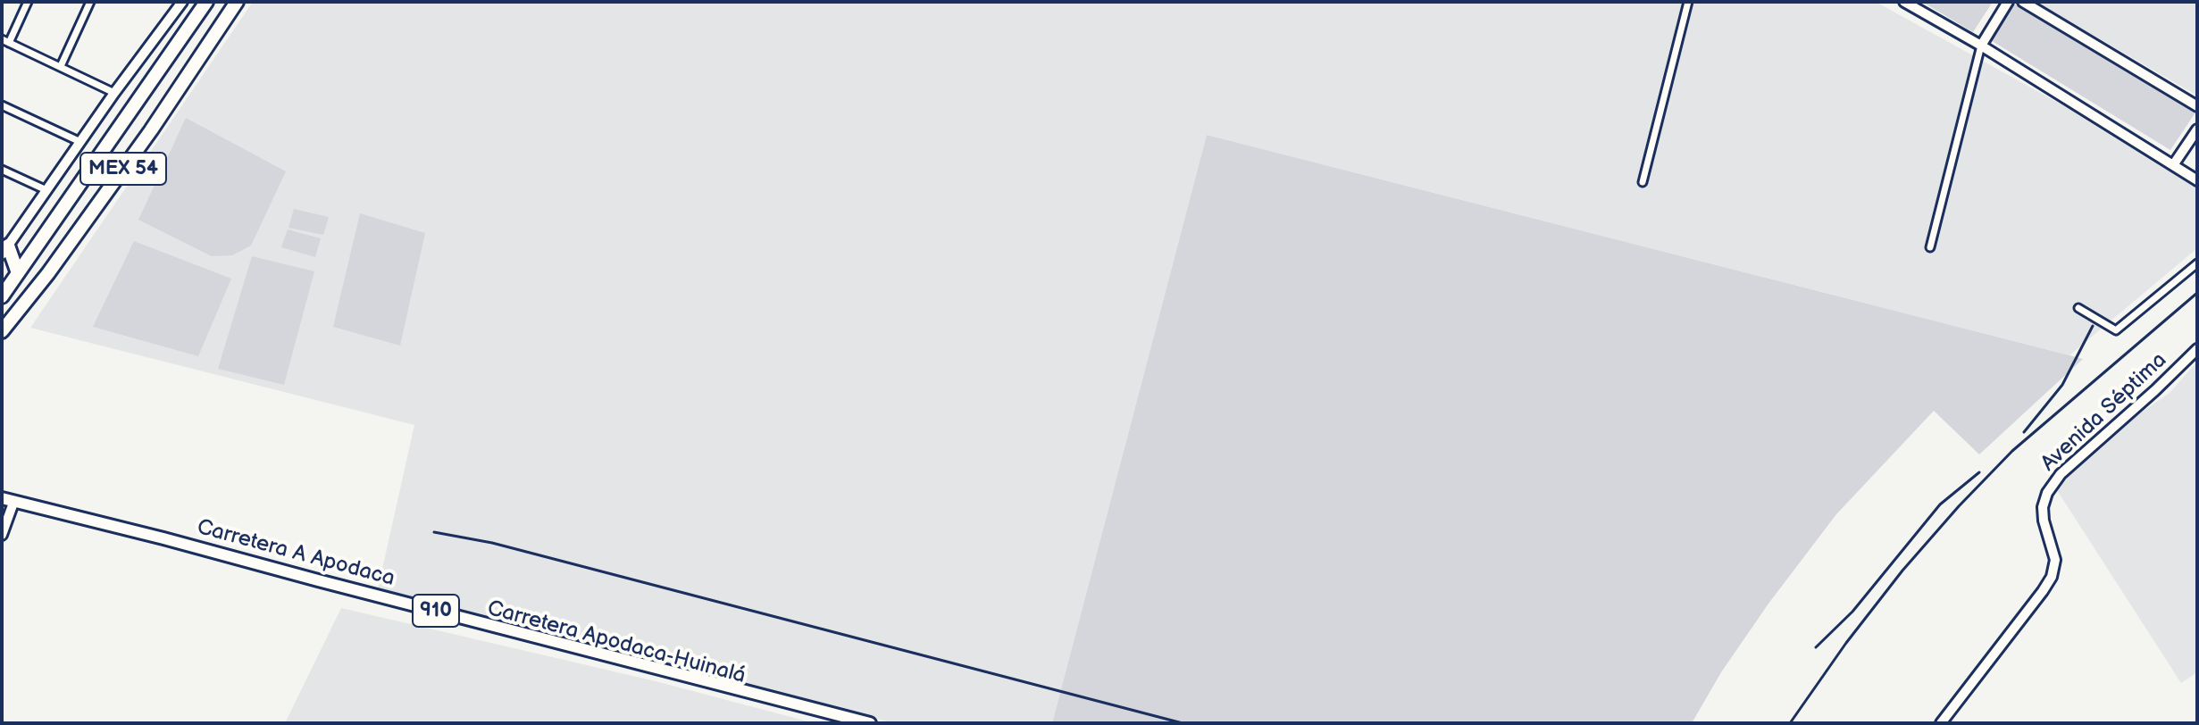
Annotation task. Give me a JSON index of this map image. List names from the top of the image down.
{
  "streets": {
    "highway": ["MEX 54"],
    "main road": ["Carretera A Apodaca", "910", "Carretera Apodaca-Huinalá"],
    "street": ["Avenida Séptima"]
  },
  "crossings": [
    ["Carretera A Apodaca", "Carretera Apodaca-Huinalá"]
  ]
}
